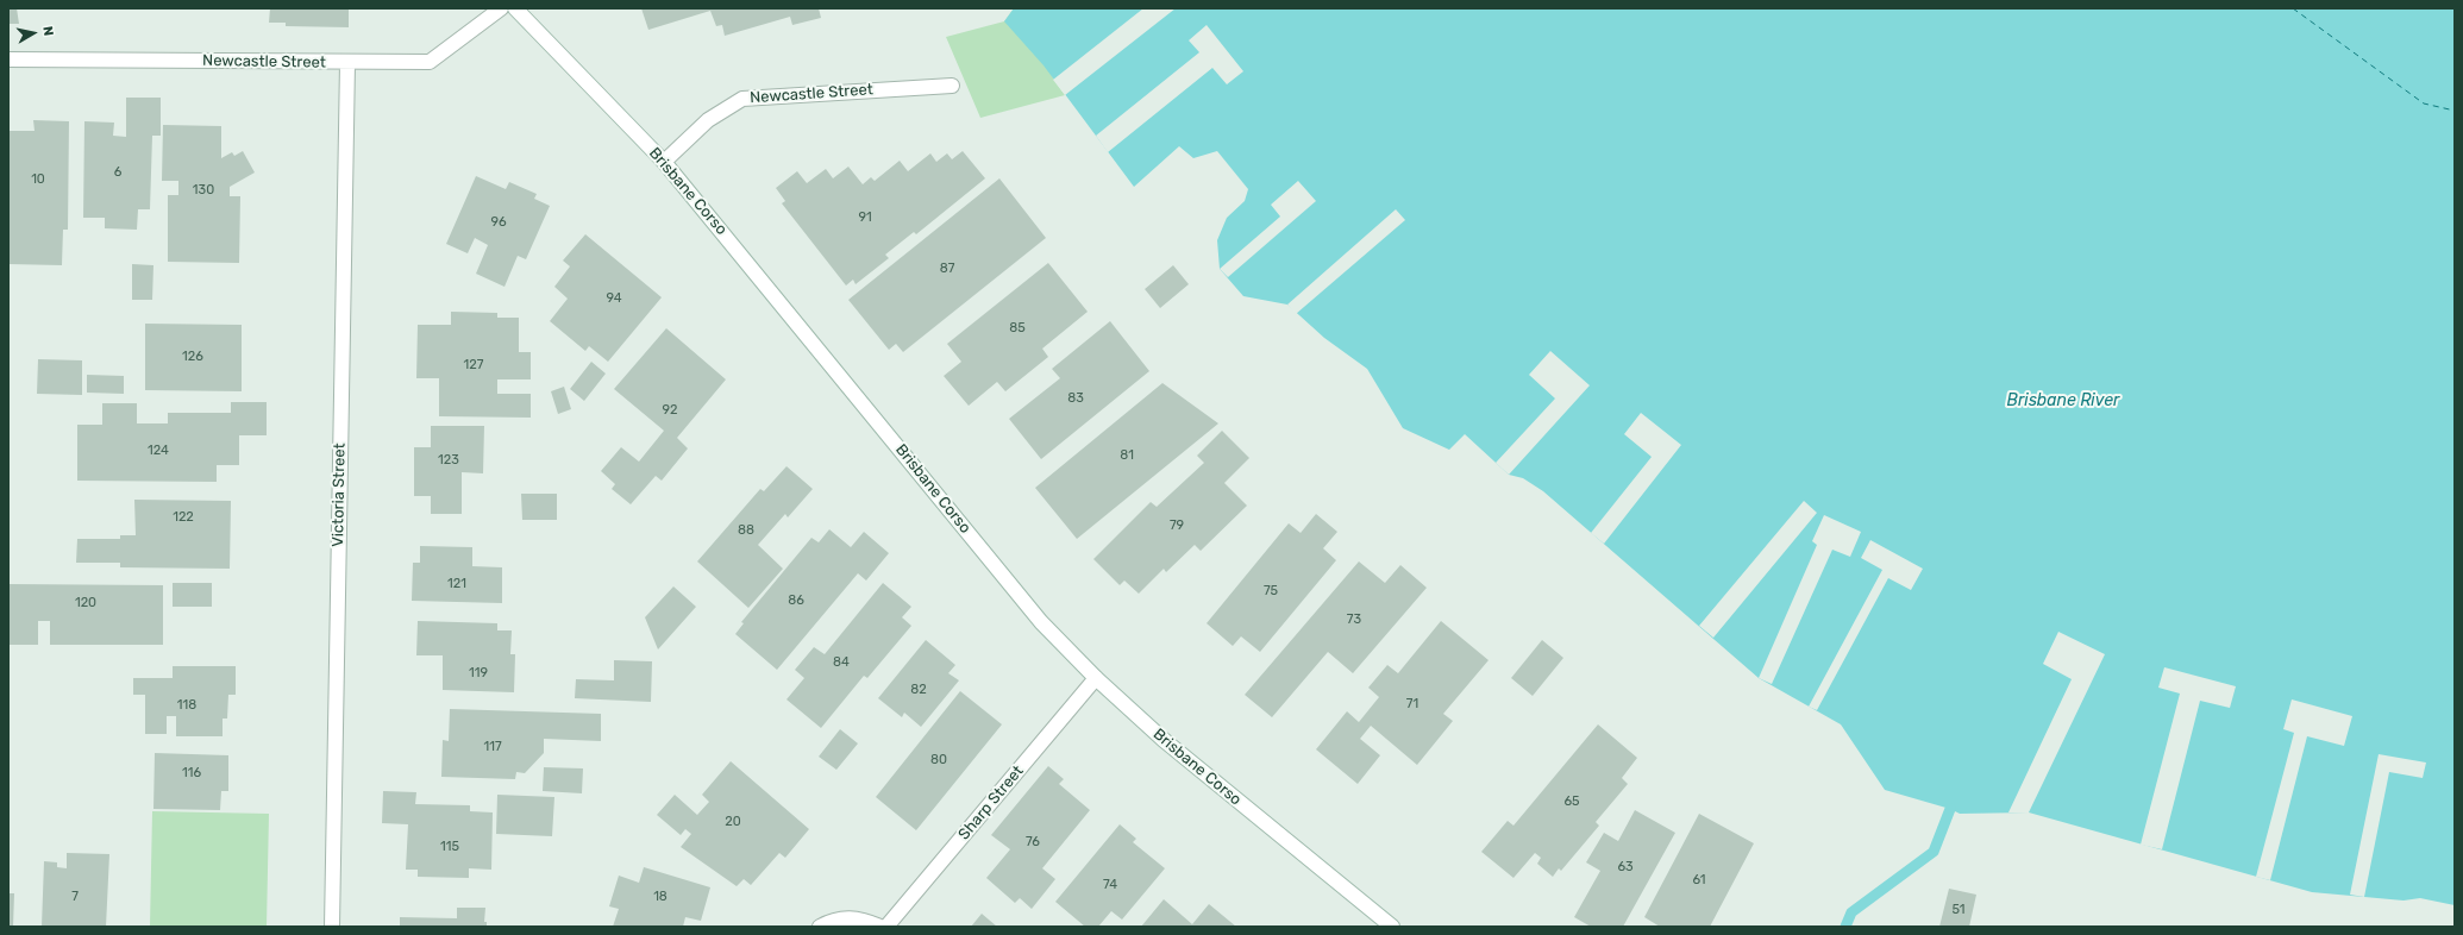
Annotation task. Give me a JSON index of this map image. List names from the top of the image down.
{
  "streets": {
    "street": [
      "Newcastle Street",
      "Brisbane Corso",
      "Victoria Street",
      "Sharp Street"
    ]
  },
  "crossings": [
    ["Newcastle Street", "Brisbane Corso"],
    ["Newcastle Street", "Victoria Street"],
    ["Brisbane Corso", "Sharp Street"]
  ],
  "water": ["Brisbane River"],
  "house_numbers": [
    "6",
    "10",
    "130",
    "91",
    "96",
    "87",
    "94",
    "85",
    "126",
    "127",
    "83",
    "92",
    "124",
    "81",
    "123",
    "122",
    "79",
    "88",
    "121",
    "75",
    "86",
    "120",
    "73",
    "84",
    "119",
    "82",
    "71",
    "118",
    "117",
    "80",
    "116",
    "65",
    "20",
    "76",
    "115",
    "63",
    "61",
    "74",
    "7",
    "18",
    "51"
  ],
  "north": "right"
}
